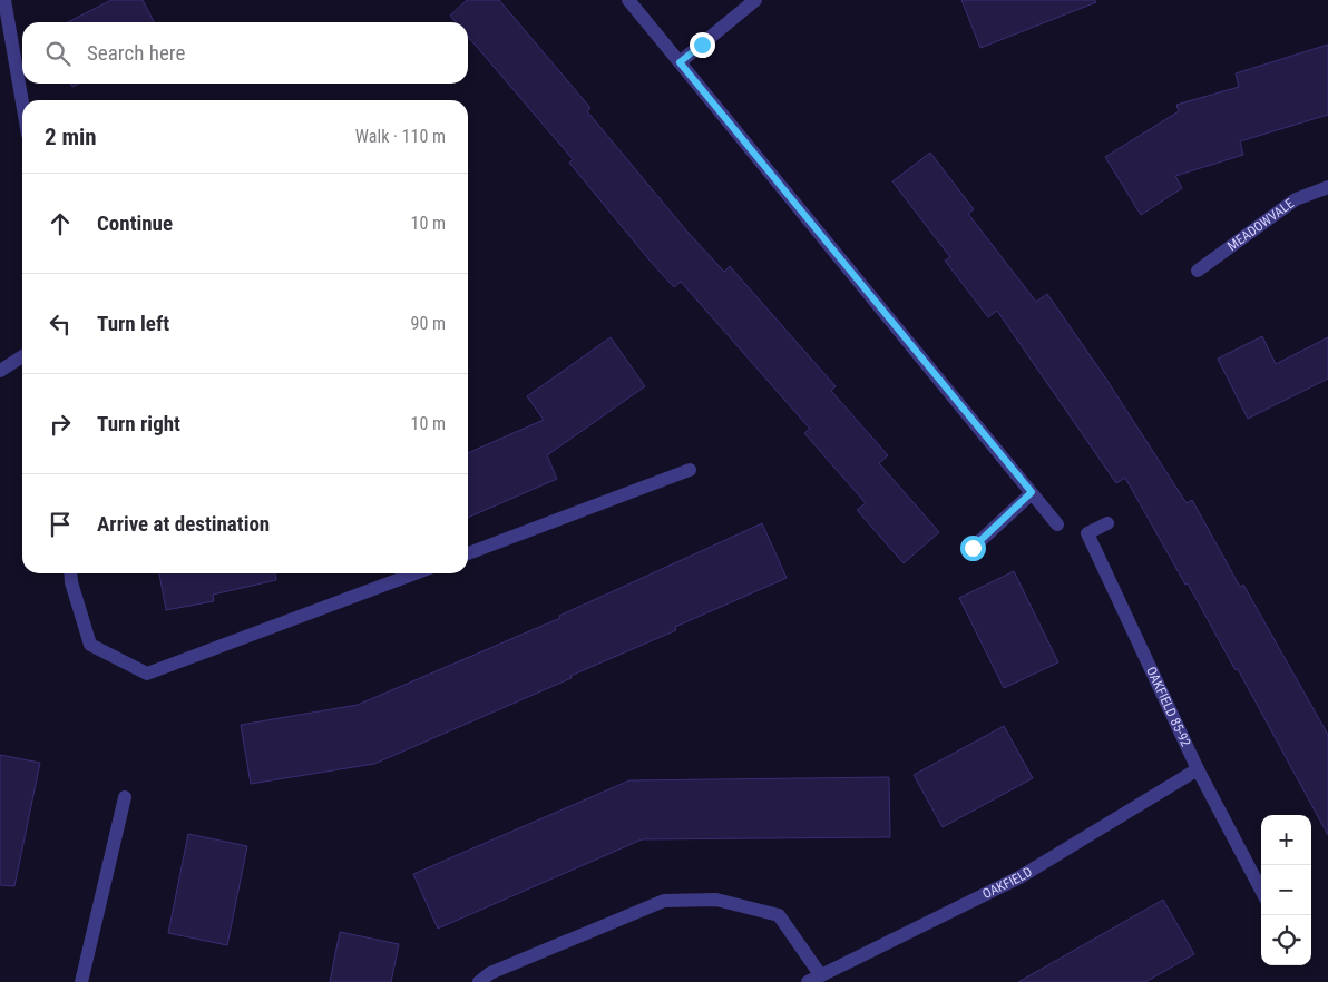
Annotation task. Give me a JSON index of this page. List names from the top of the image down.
{
  "streets": {
    "street": ["MEADOWVALE", "OAKFIELD 85-92", "OAKFIELD"]
  },
  "crossings": [
    ["OAKFIELD 85-92", "OAKFIELD"]
  ],
  "page": {
    "search": "Search here",
    "heading": ["2 min", "Walk · 110 m"],
    "list": [
      ["Continue", "10 m"],
      ["Turn left", "90 m"],
      ["Turn right", "10 m"],
      "Arrive at destination"
    ],
    "map_buttons": ["+", "−"]
  }
}
